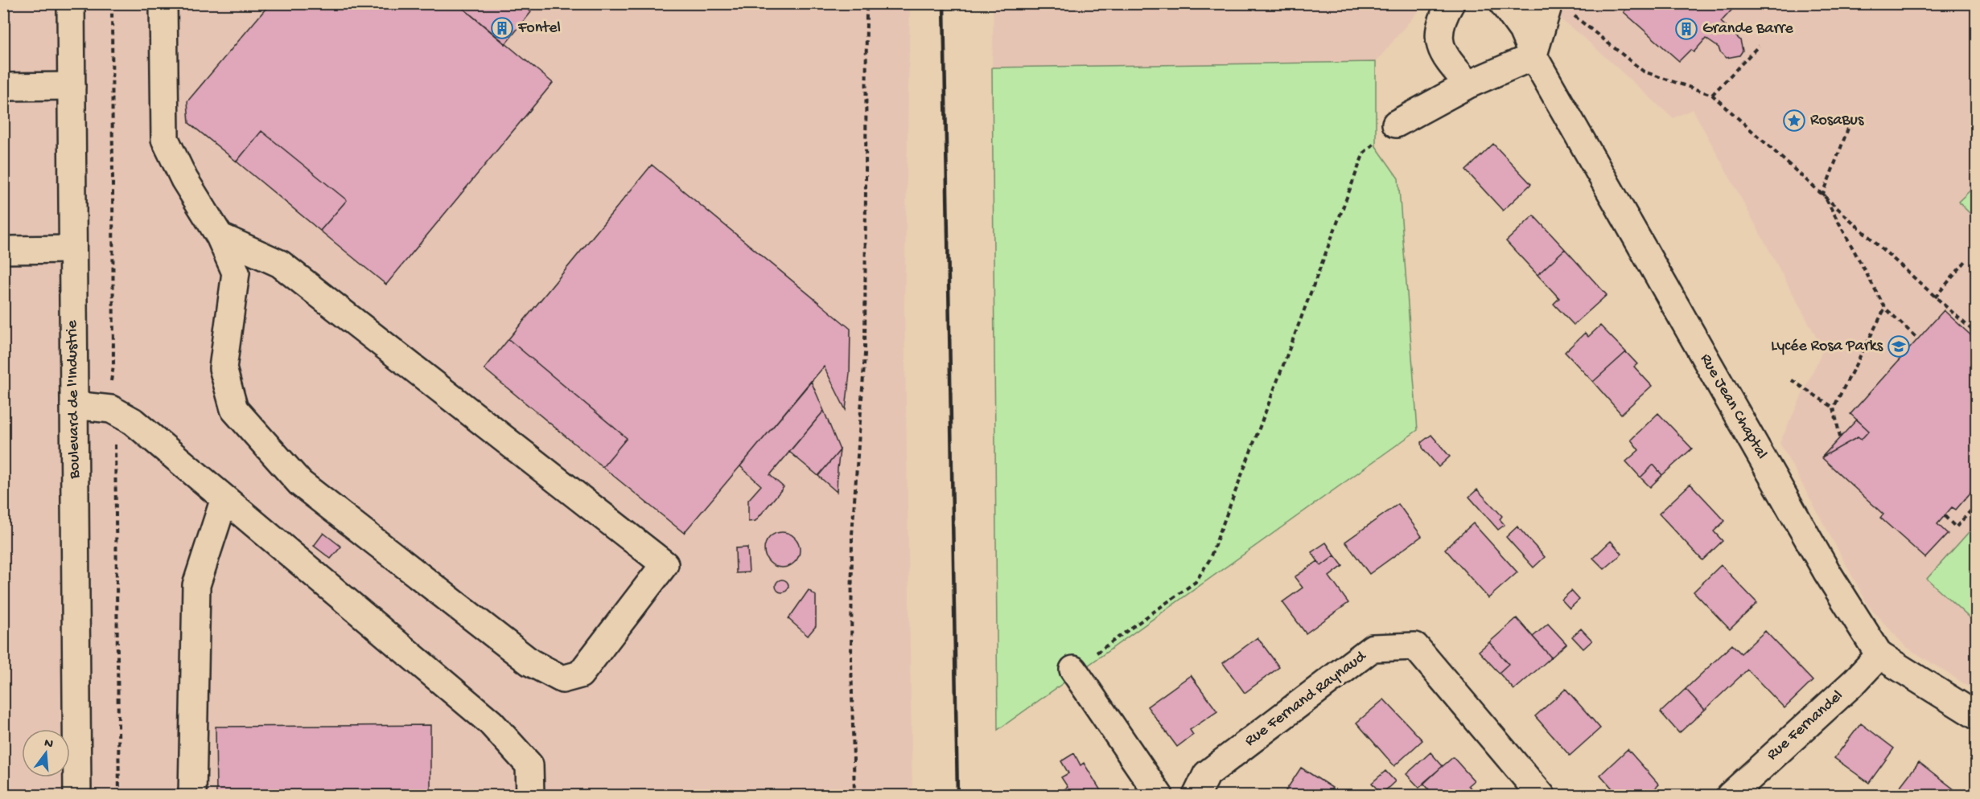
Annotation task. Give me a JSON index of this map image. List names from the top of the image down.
{
  "streets": {
    "street": [
      "Boulevard de l'Industrie",
      "Rue Jean Chaptal",
      "Rue Fernand Raynaud",
      "Rue Fernandel"
    ]
  },
  "crossings": [
    ["Rue Jean Chaptal", "Rue Fernandel"]
  ],
  "places": {
    "building": ["Fontel", "Grande Barre"],
    "place": ["RosaBus"],
    "school or university": ["Lycée Rosa Parks"]
  },
  "north": "top"
}
